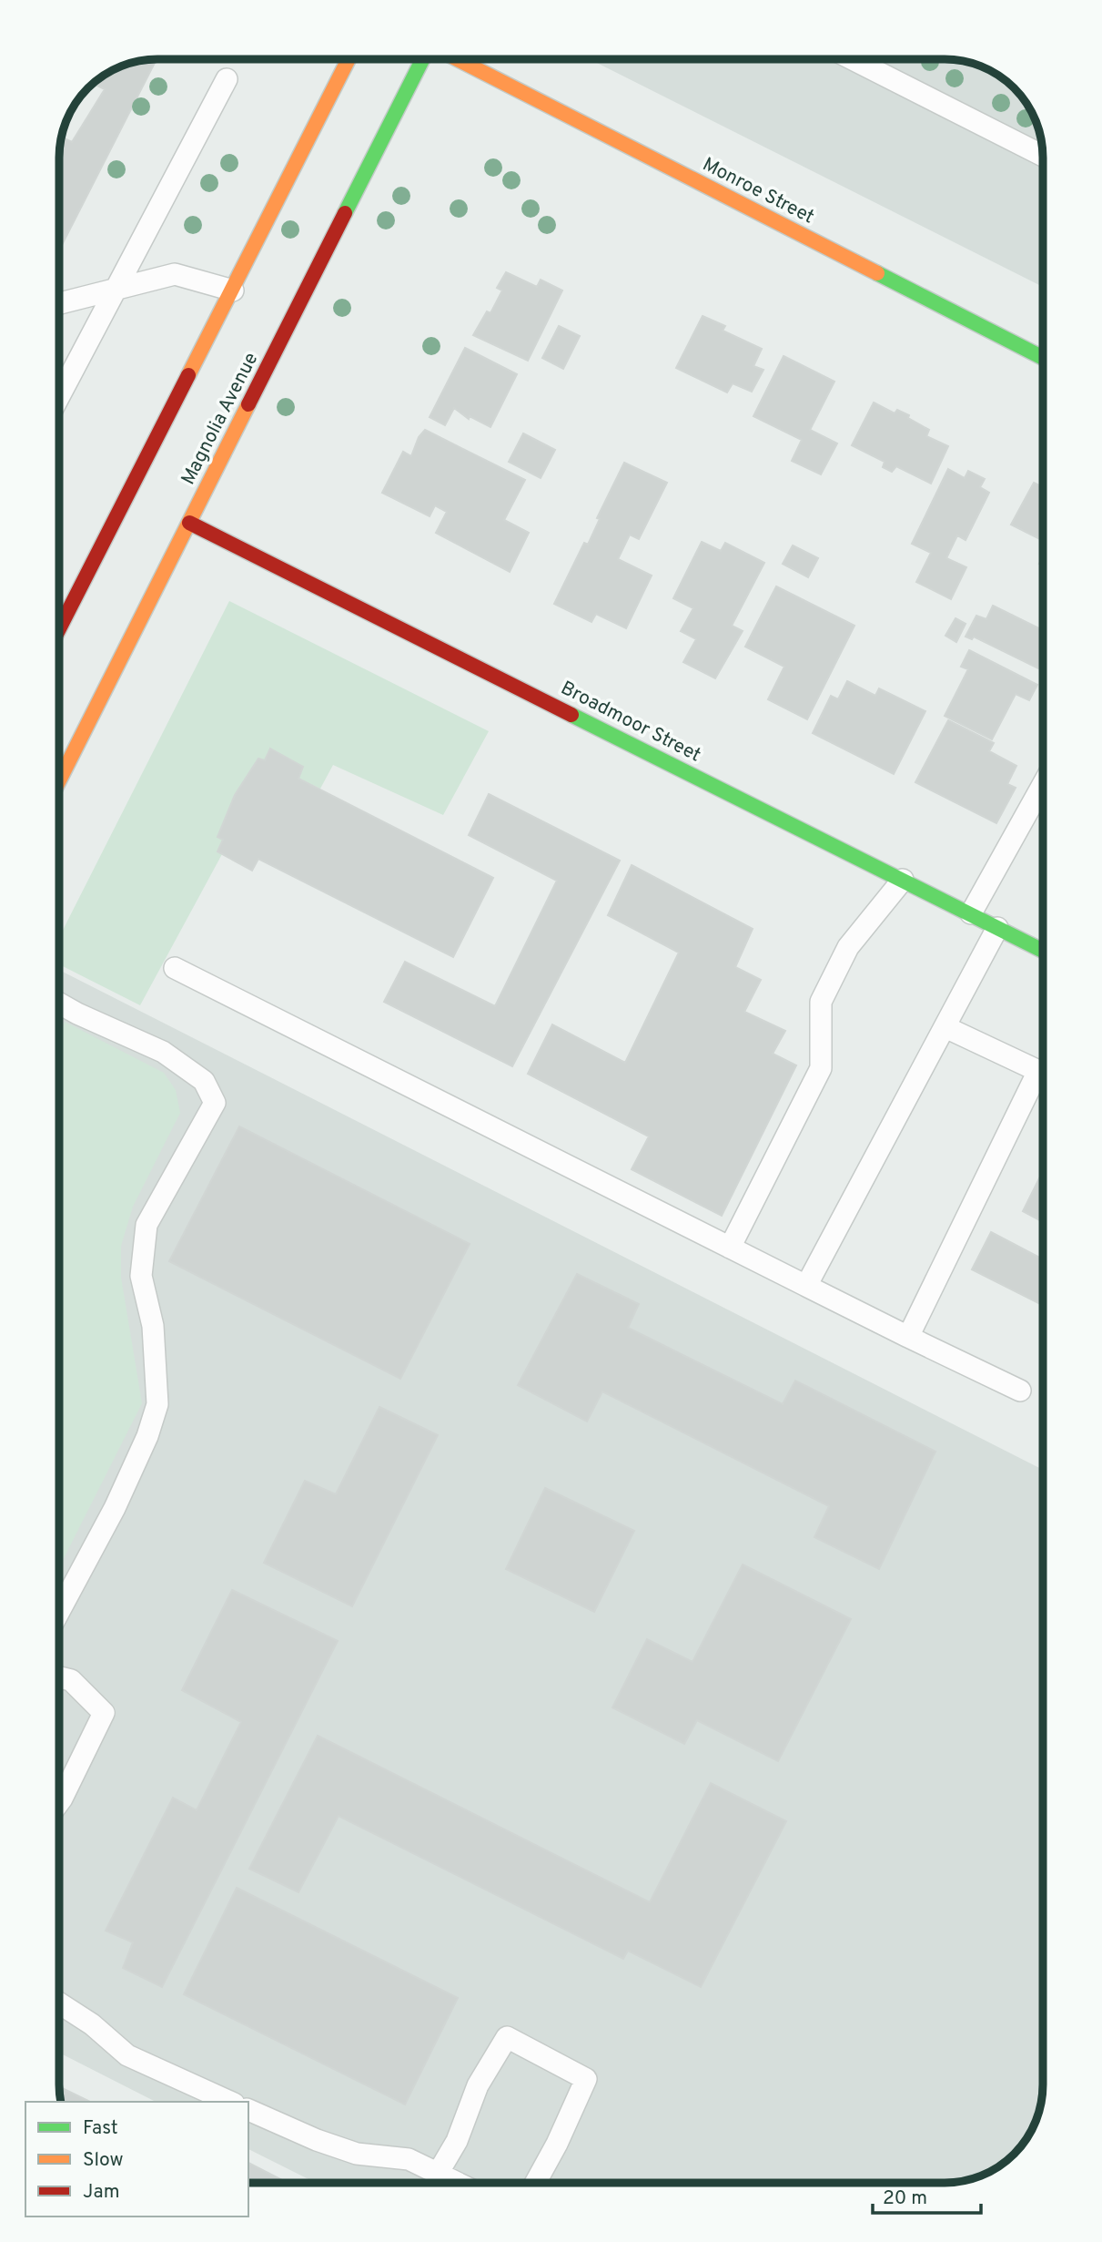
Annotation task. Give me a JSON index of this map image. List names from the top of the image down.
{
  "streets": {
    "street": ["Monroe Street", "Magnolia Avenue", "Broadmoor Street"]
  },
  "crossings": [
    ["Magnolia Avenue", "Broadmoor Street"]
  ],
  "legend": ["Fast", "Slow", "Jam"],
  "scale_bar": "20 m"
}
